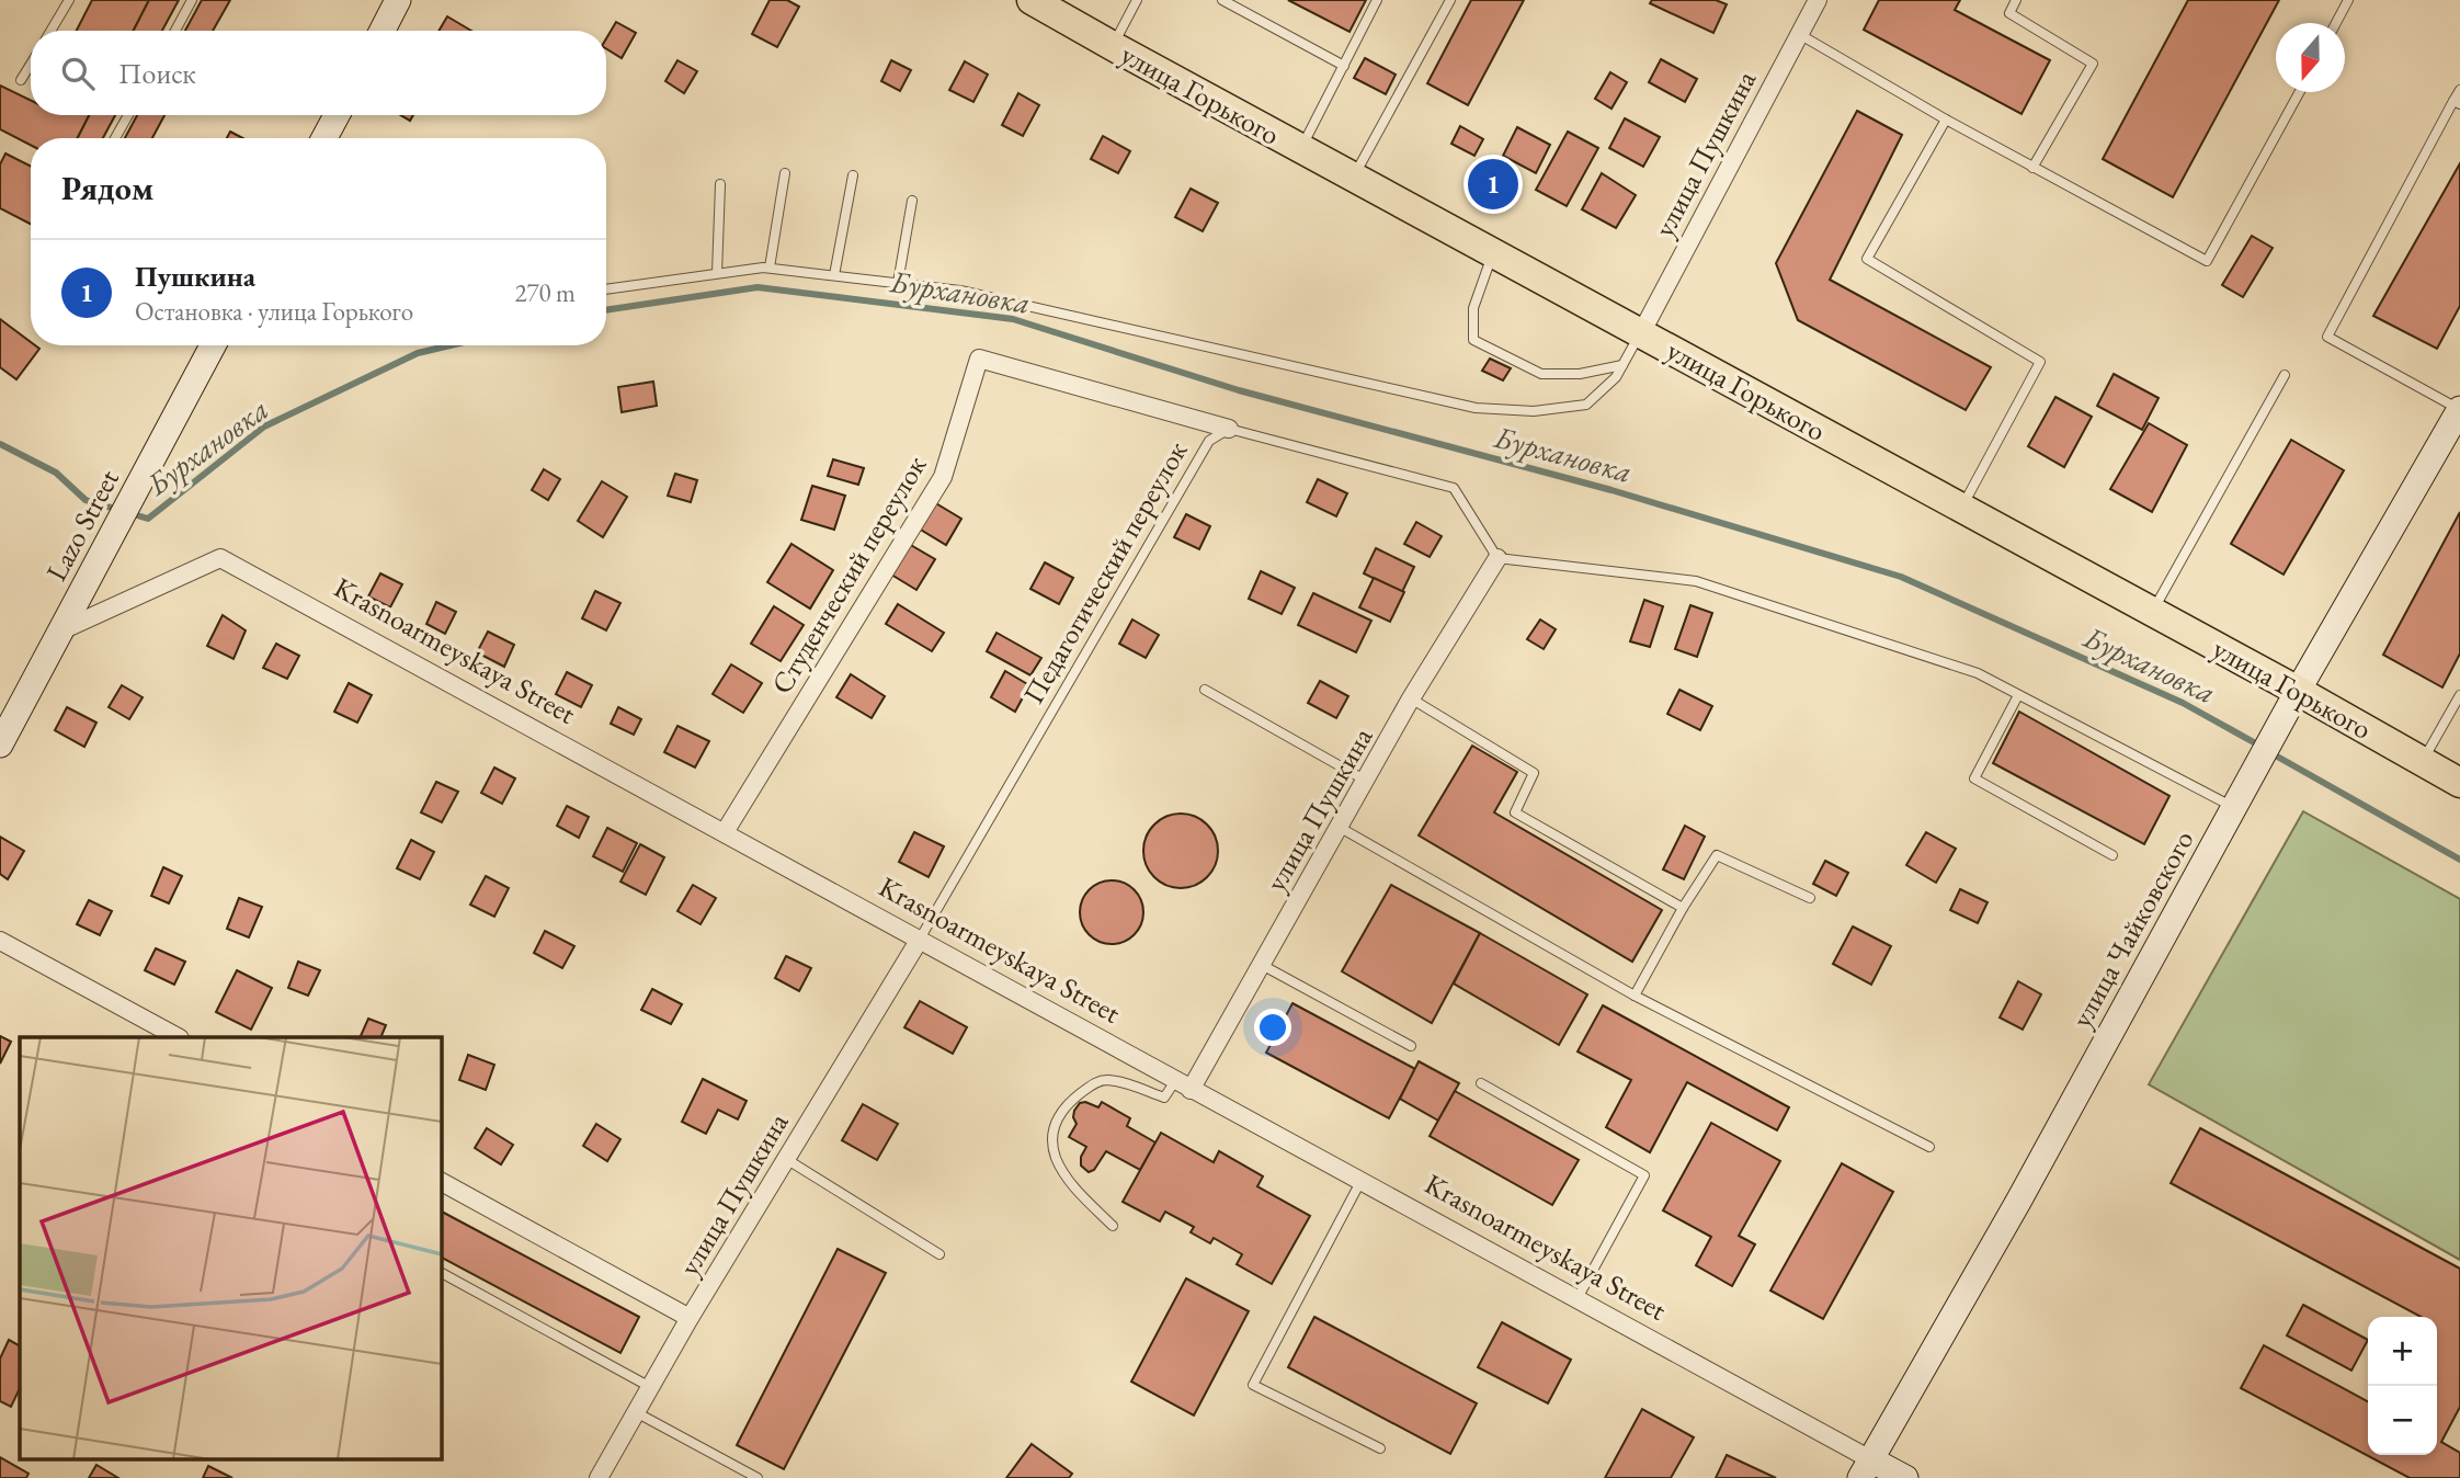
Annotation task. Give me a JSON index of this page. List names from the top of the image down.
{
  "streets": {
    "main road": [
      "улица Горького",
      "Lazo Street",
      "Krasnoarmeyskaya Street",
      "улица Чайковского"
    ],
    "street": ["улица Пушкина", "Студенческий переулок"],
    "lane": ["Педагогический переулок"]
  },
  "crossings": [
    ["улица Горького", "улица Пушкина"],
    ["улица Горького", "улица Чайковского"],
    ["улица Пушкина", "Педагогический переулок"],
    ["улица Пушкина", "Krasnoarmeyskaya Street"],
    ["Lazo Street", "Krasnoarmeyskaya Street"],
    ["Педагогический переулок", "Студенческий переулок"],
    ["Педагогический переулок", "Krasnoarmeyskaya Street"],
    ["Студенческий переулок", "Krasnoarmeyskaya Street"],
    ["Krasnoarmeyskaya Street", "улица Чайковского"]
  ],
  "water": ["Бурхановка"],
  "north": "bottom",
  "page": {
    "search": "Поиск",
    "heading": "Рядом",
    "pins": "1",
    "list": [
      {
        "mark": "1",
        "name": "Пушкина",
        "note": "Остановка · улица Горького",
        "value": "270 m"
      }
    ],
    "map_buttons": ["+", "−"]
  }
}
